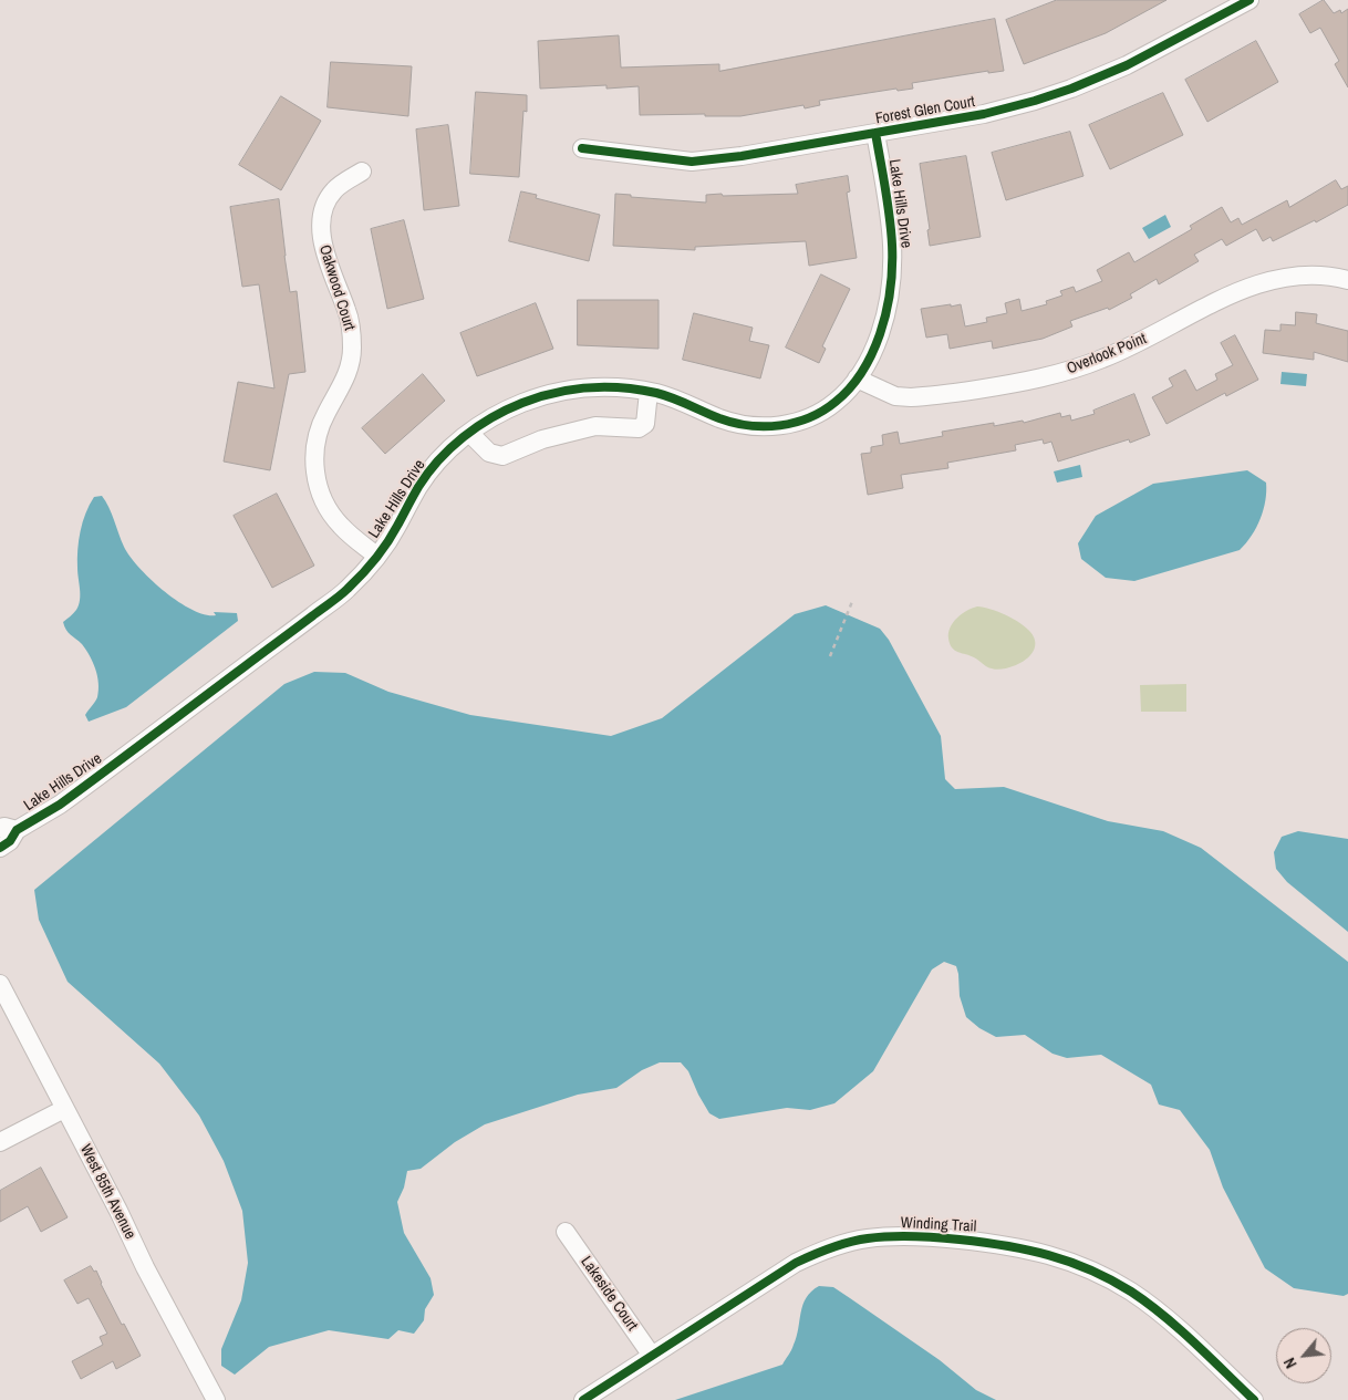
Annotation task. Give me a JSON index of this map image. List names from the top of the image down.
{
  "streets": {
    "street": [
      "Forest Glen Court",
      "Lake Hills Drive",
      "Oakwood Court",
      "Overlook Point",
      "West 85th Avenue",
      "Winding Trail",
      "Lakeside Court"
    ]
  },
  "crossings": [
    ["Forest Glen Court", "Lake Hills Drive"],
    ["Lake Hills Drive", "Oakwood Court"],
    ["Lake Hills Drive", "Overlook Point"],
    ["Winding Trail", "Lakeside Court"]
  ],
  "north": "bottom left"
}
